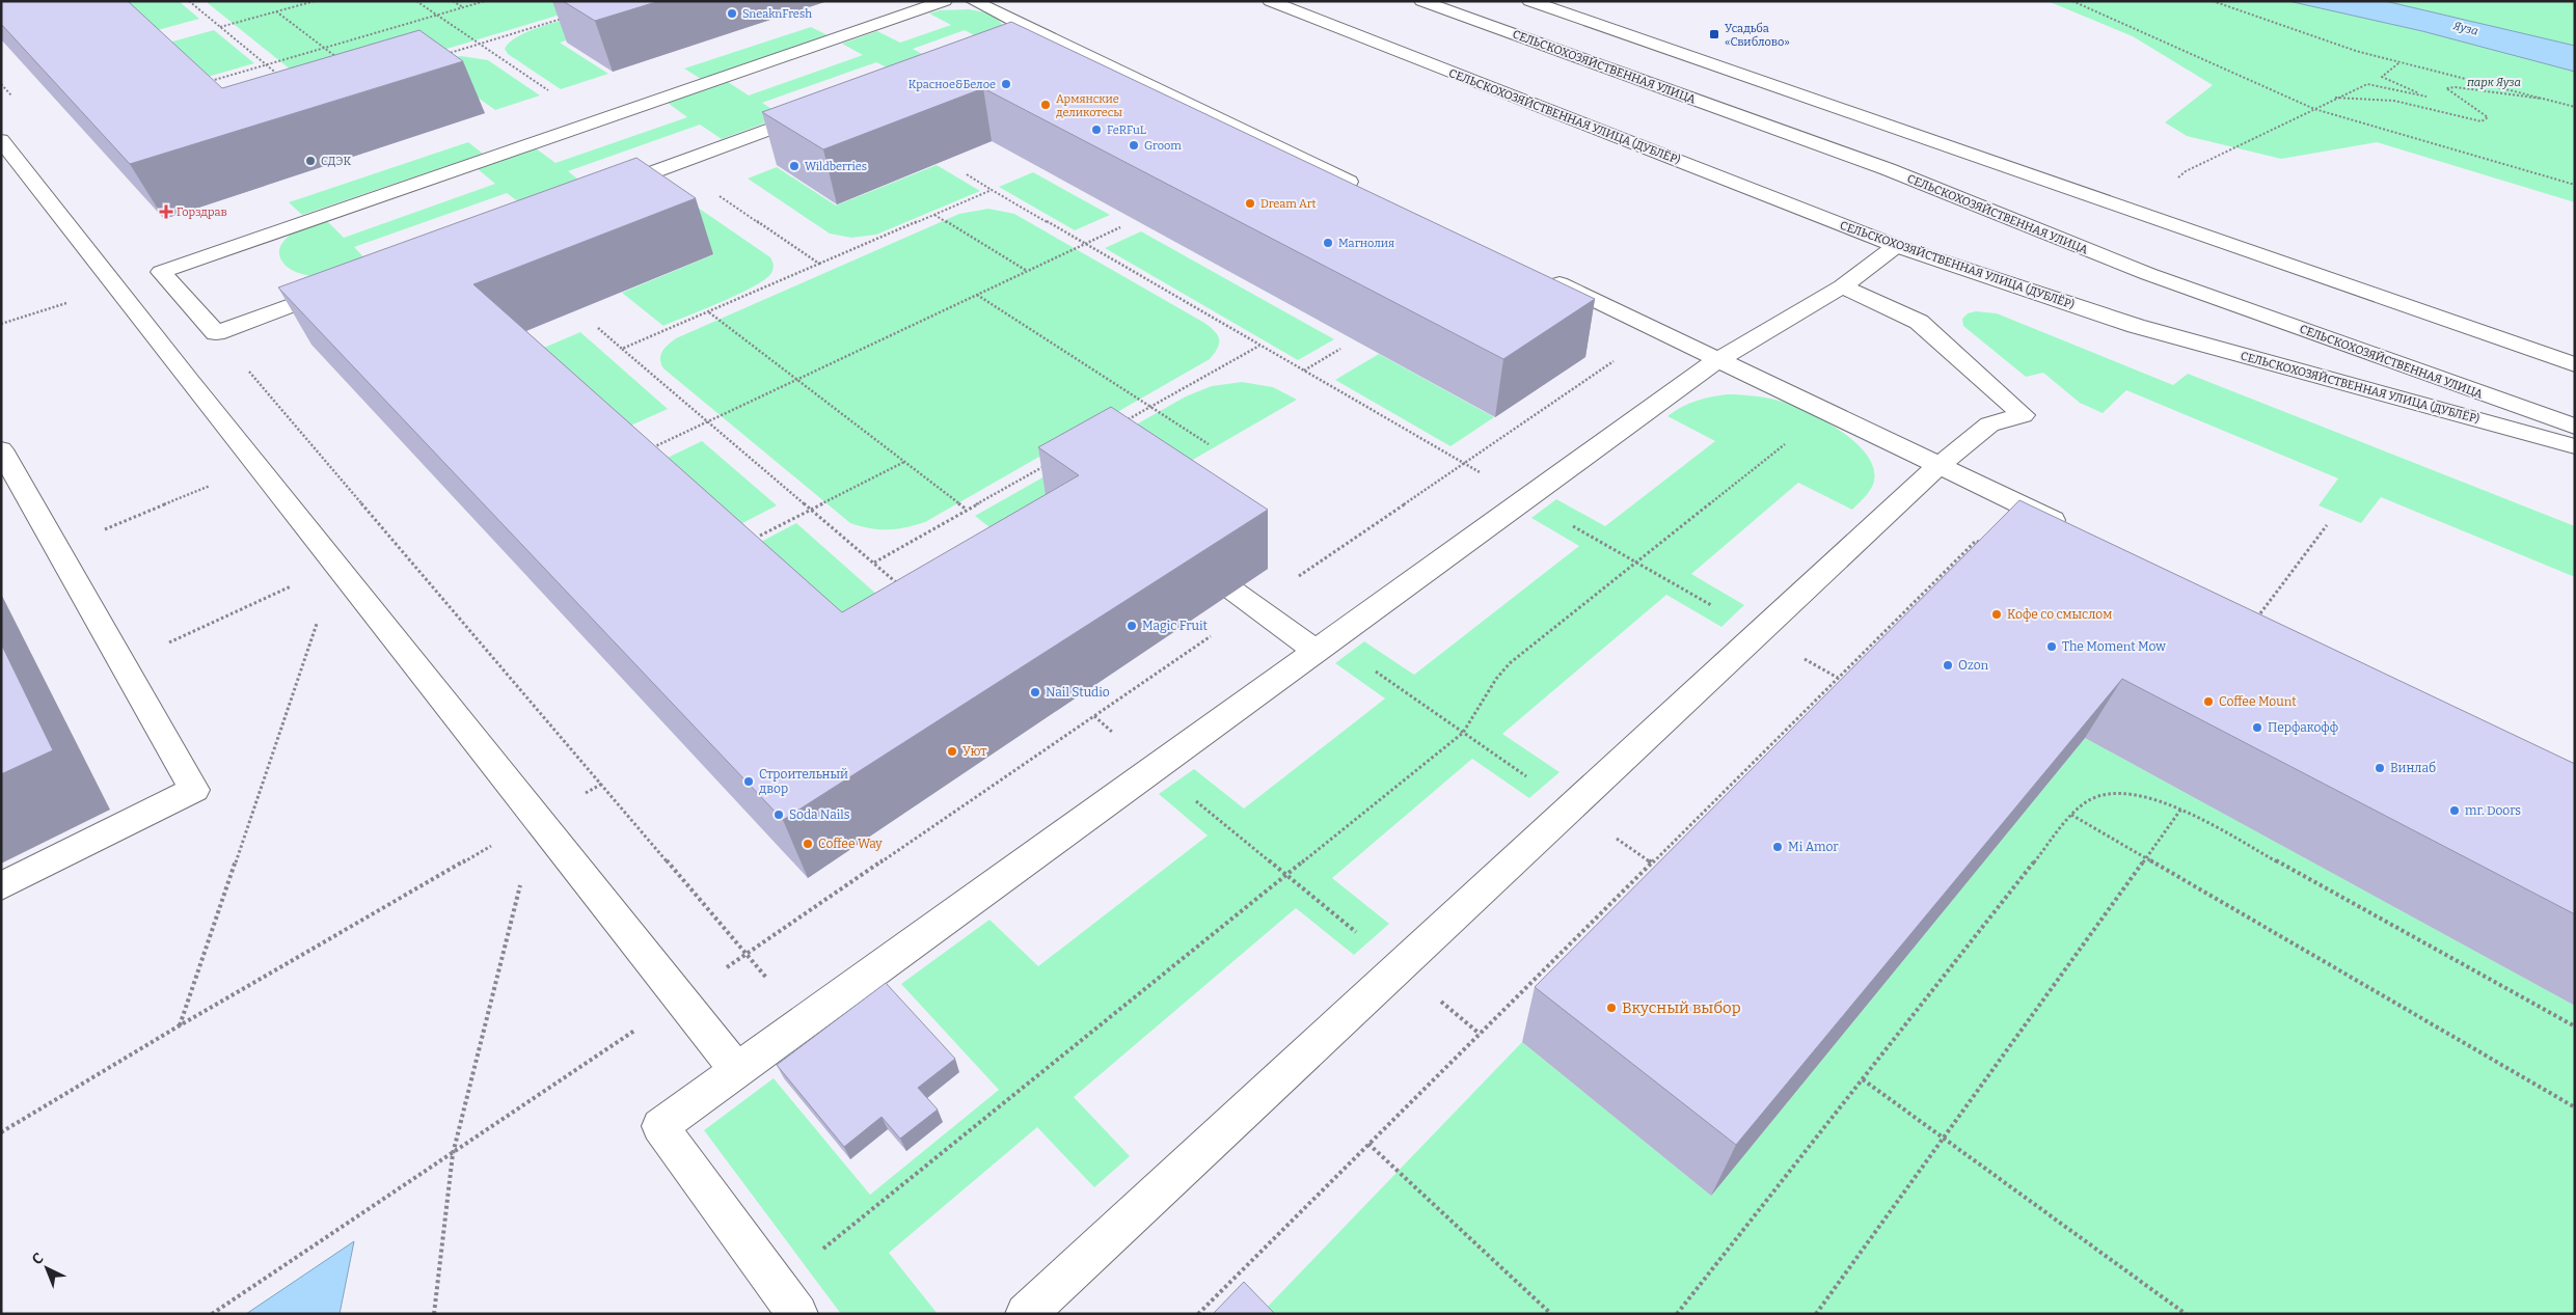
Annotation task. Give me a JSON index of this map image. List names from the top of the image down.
{
  "streets": {
    "main road": ["СЕЛЬСКОХОЗЯЙСТВЕННАЯ УЛИЦА", "СЕЛЬСКОХОЗЯЙСТВЕННАЯ УЛИЦА (ДУБЛЁР)"]
  },
  "water": ["Яуза"],
  "parks": ["парк Яуза"],
  "places": {
    "other": [
      "SneaknFresh",
      "Красное&Белое",
      "Армянские деликотесы",
      "FeRFuL",
      "Groom",
      "СДЭК",
      "Wildberries",
      "Dream Art",
      "Магнолия",
      "Кофе со смыслом",
      "Magic Fruit",
      "The Moment Mow",
      "Ozon",
      "Nail Studio",
      "Coffee Mount",
      "Перфакофф",
      "Уют",
      "Винлаб",
      "Строительный двор",
      "mr. Doors",
      "Soda Nails",
      "Coffee Way",
      "Mi Amor",
      "Вкусный выбор"
    ],
    "transit": ["Усадьба «Свиблово»"],
    "health": ["Горздрав"]
  },
  "north": "top left"
}
